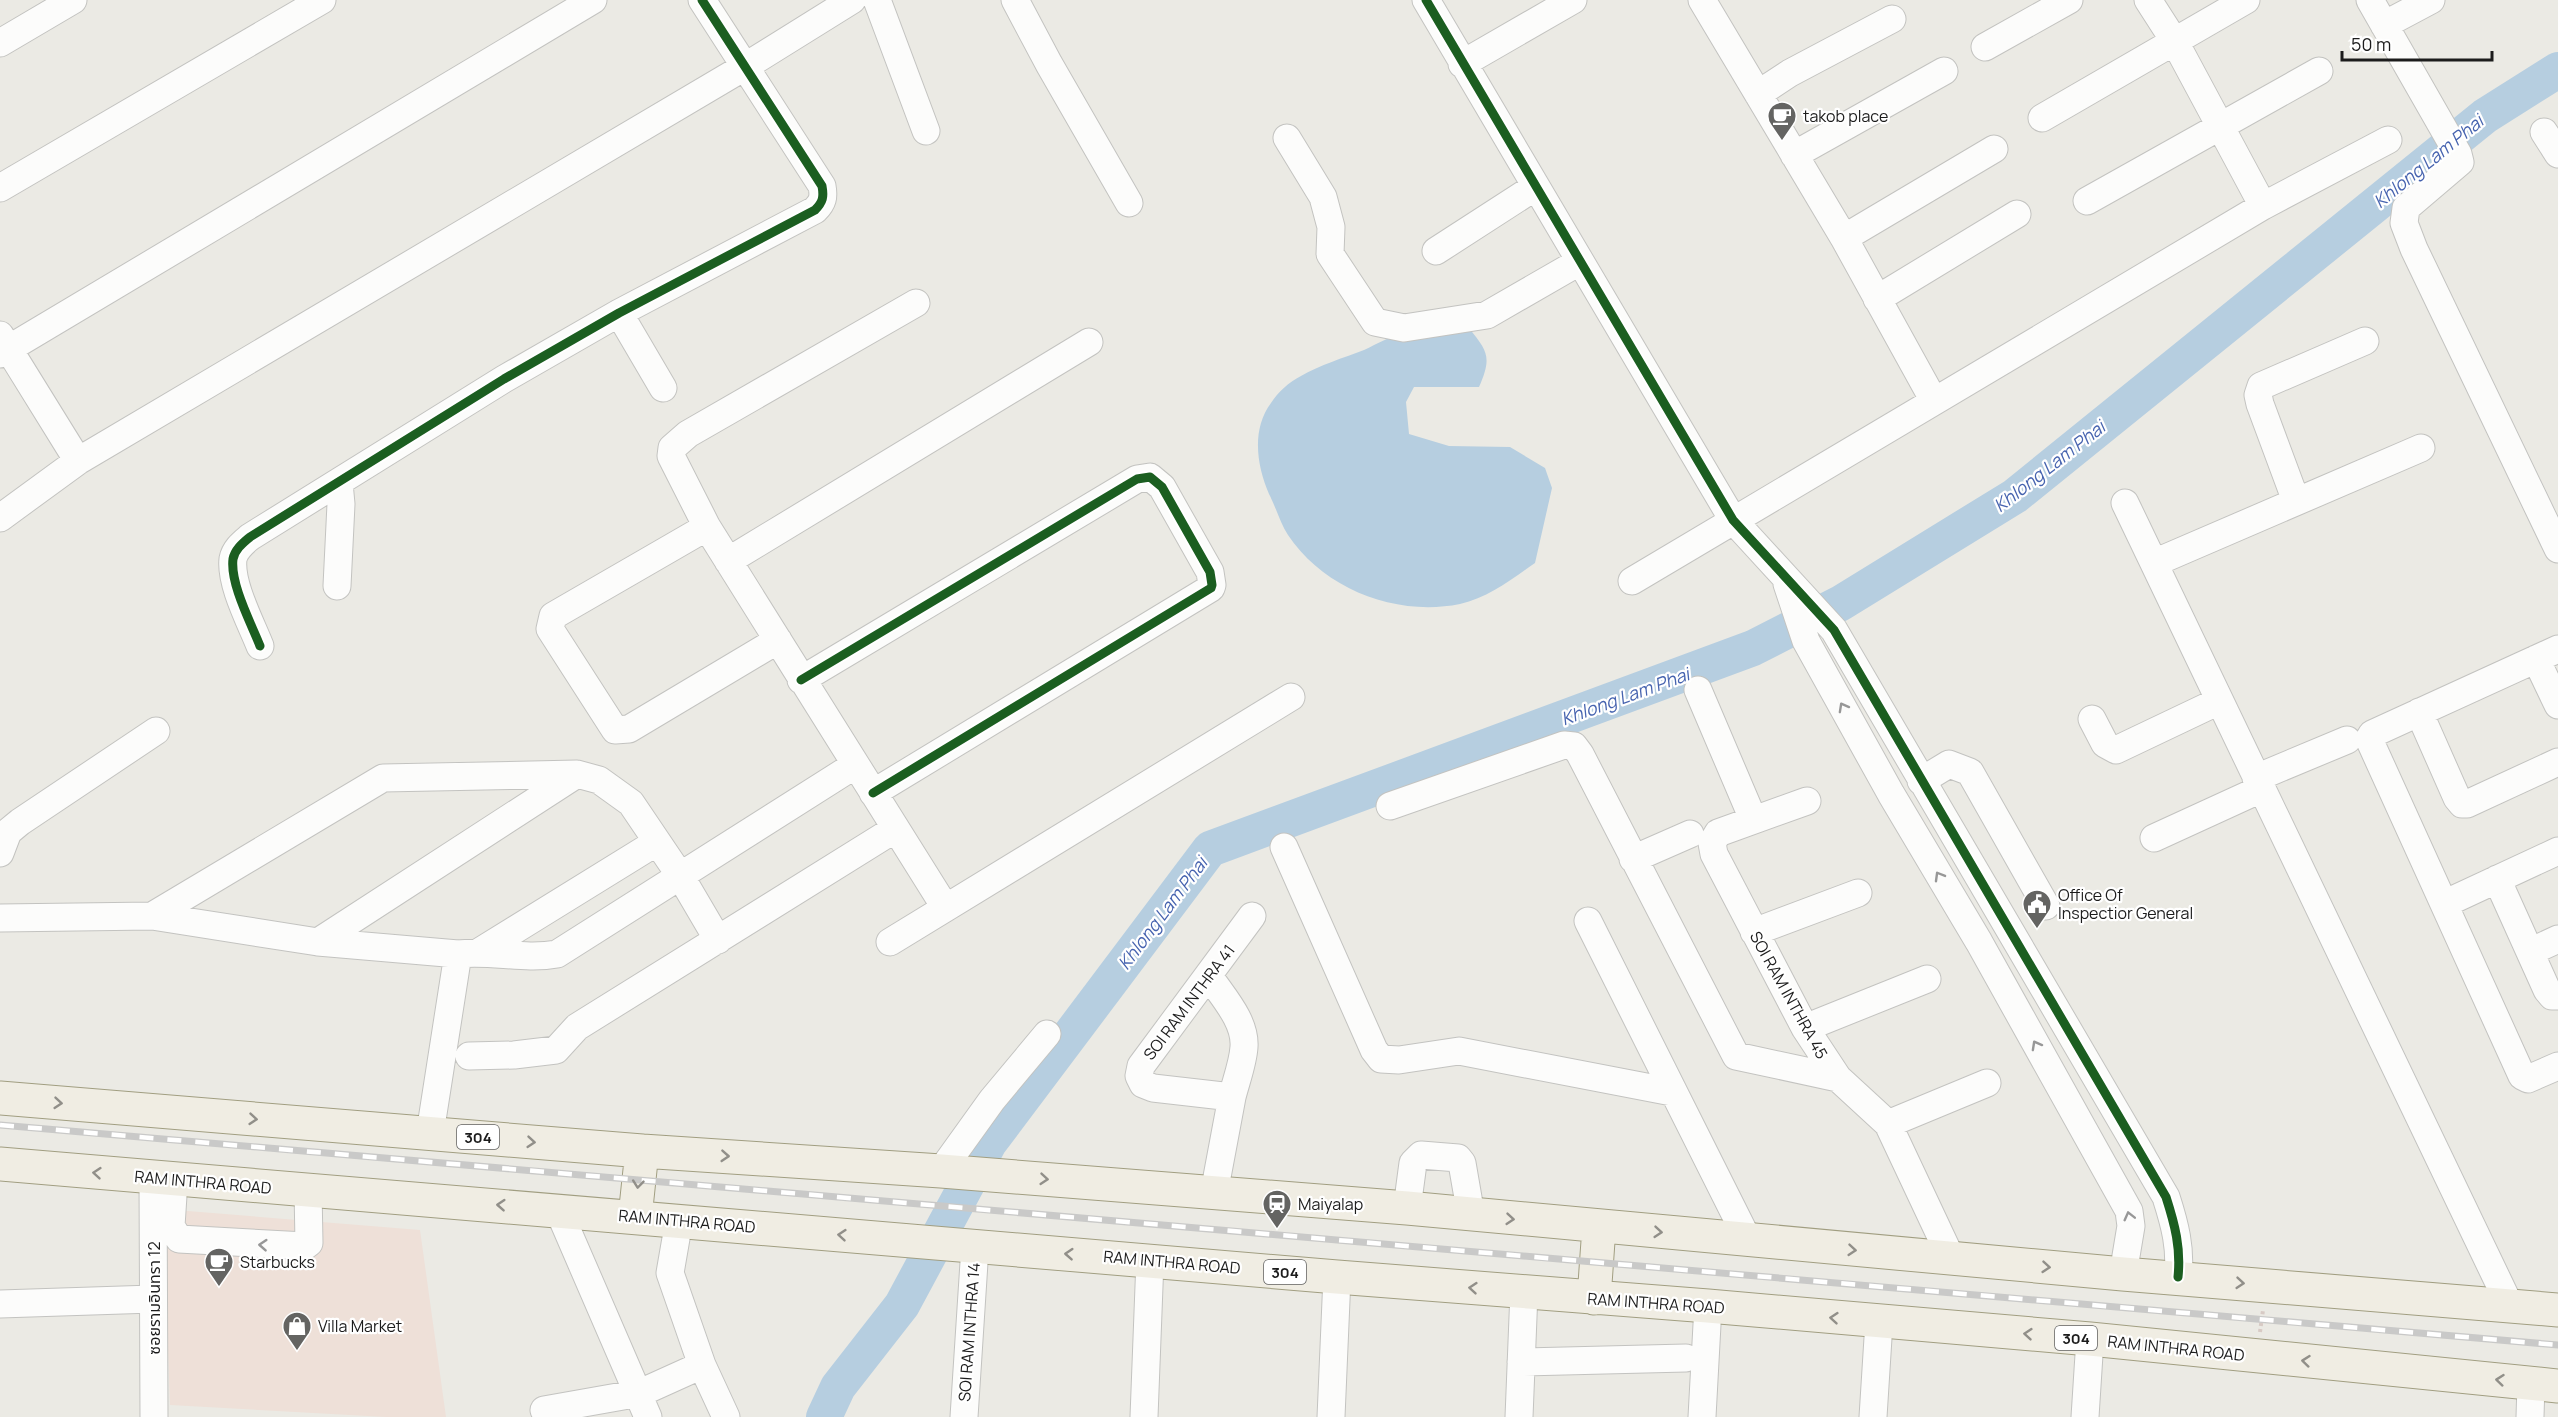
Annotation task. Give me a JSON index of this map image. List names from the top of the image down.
{
  "streets": {
    "main road": ["304", "RAM INTHRA ROAD"],
    "street": [
      "SOI RAM INTHRA 45",
      "SOI RAM INTHRA 41",
      "ซอยรามอินทรา 12",
      "SOI RAM INTHRA 14"
    ]
  },
  "crossings": [
    ["SOI RAM INTHRA 45", "304"],
    ["RAM INTHRA ROAD", "ซอยรามอินทรา 12"],
    ["RAM INTHRA ROAD", "SOI RAM INTHRA 14"]
  ],
  "water": ["Khlong Lam Phai"],
  "places": {
    "cafe": ["takob place", "Starbucks"],
    "public building": ["Office Of Inspectior General"],
    "station": ["Maiyalap"],
    "shop": ["Villa Market"]
  },
  "scale_bar": "50 m"
}
